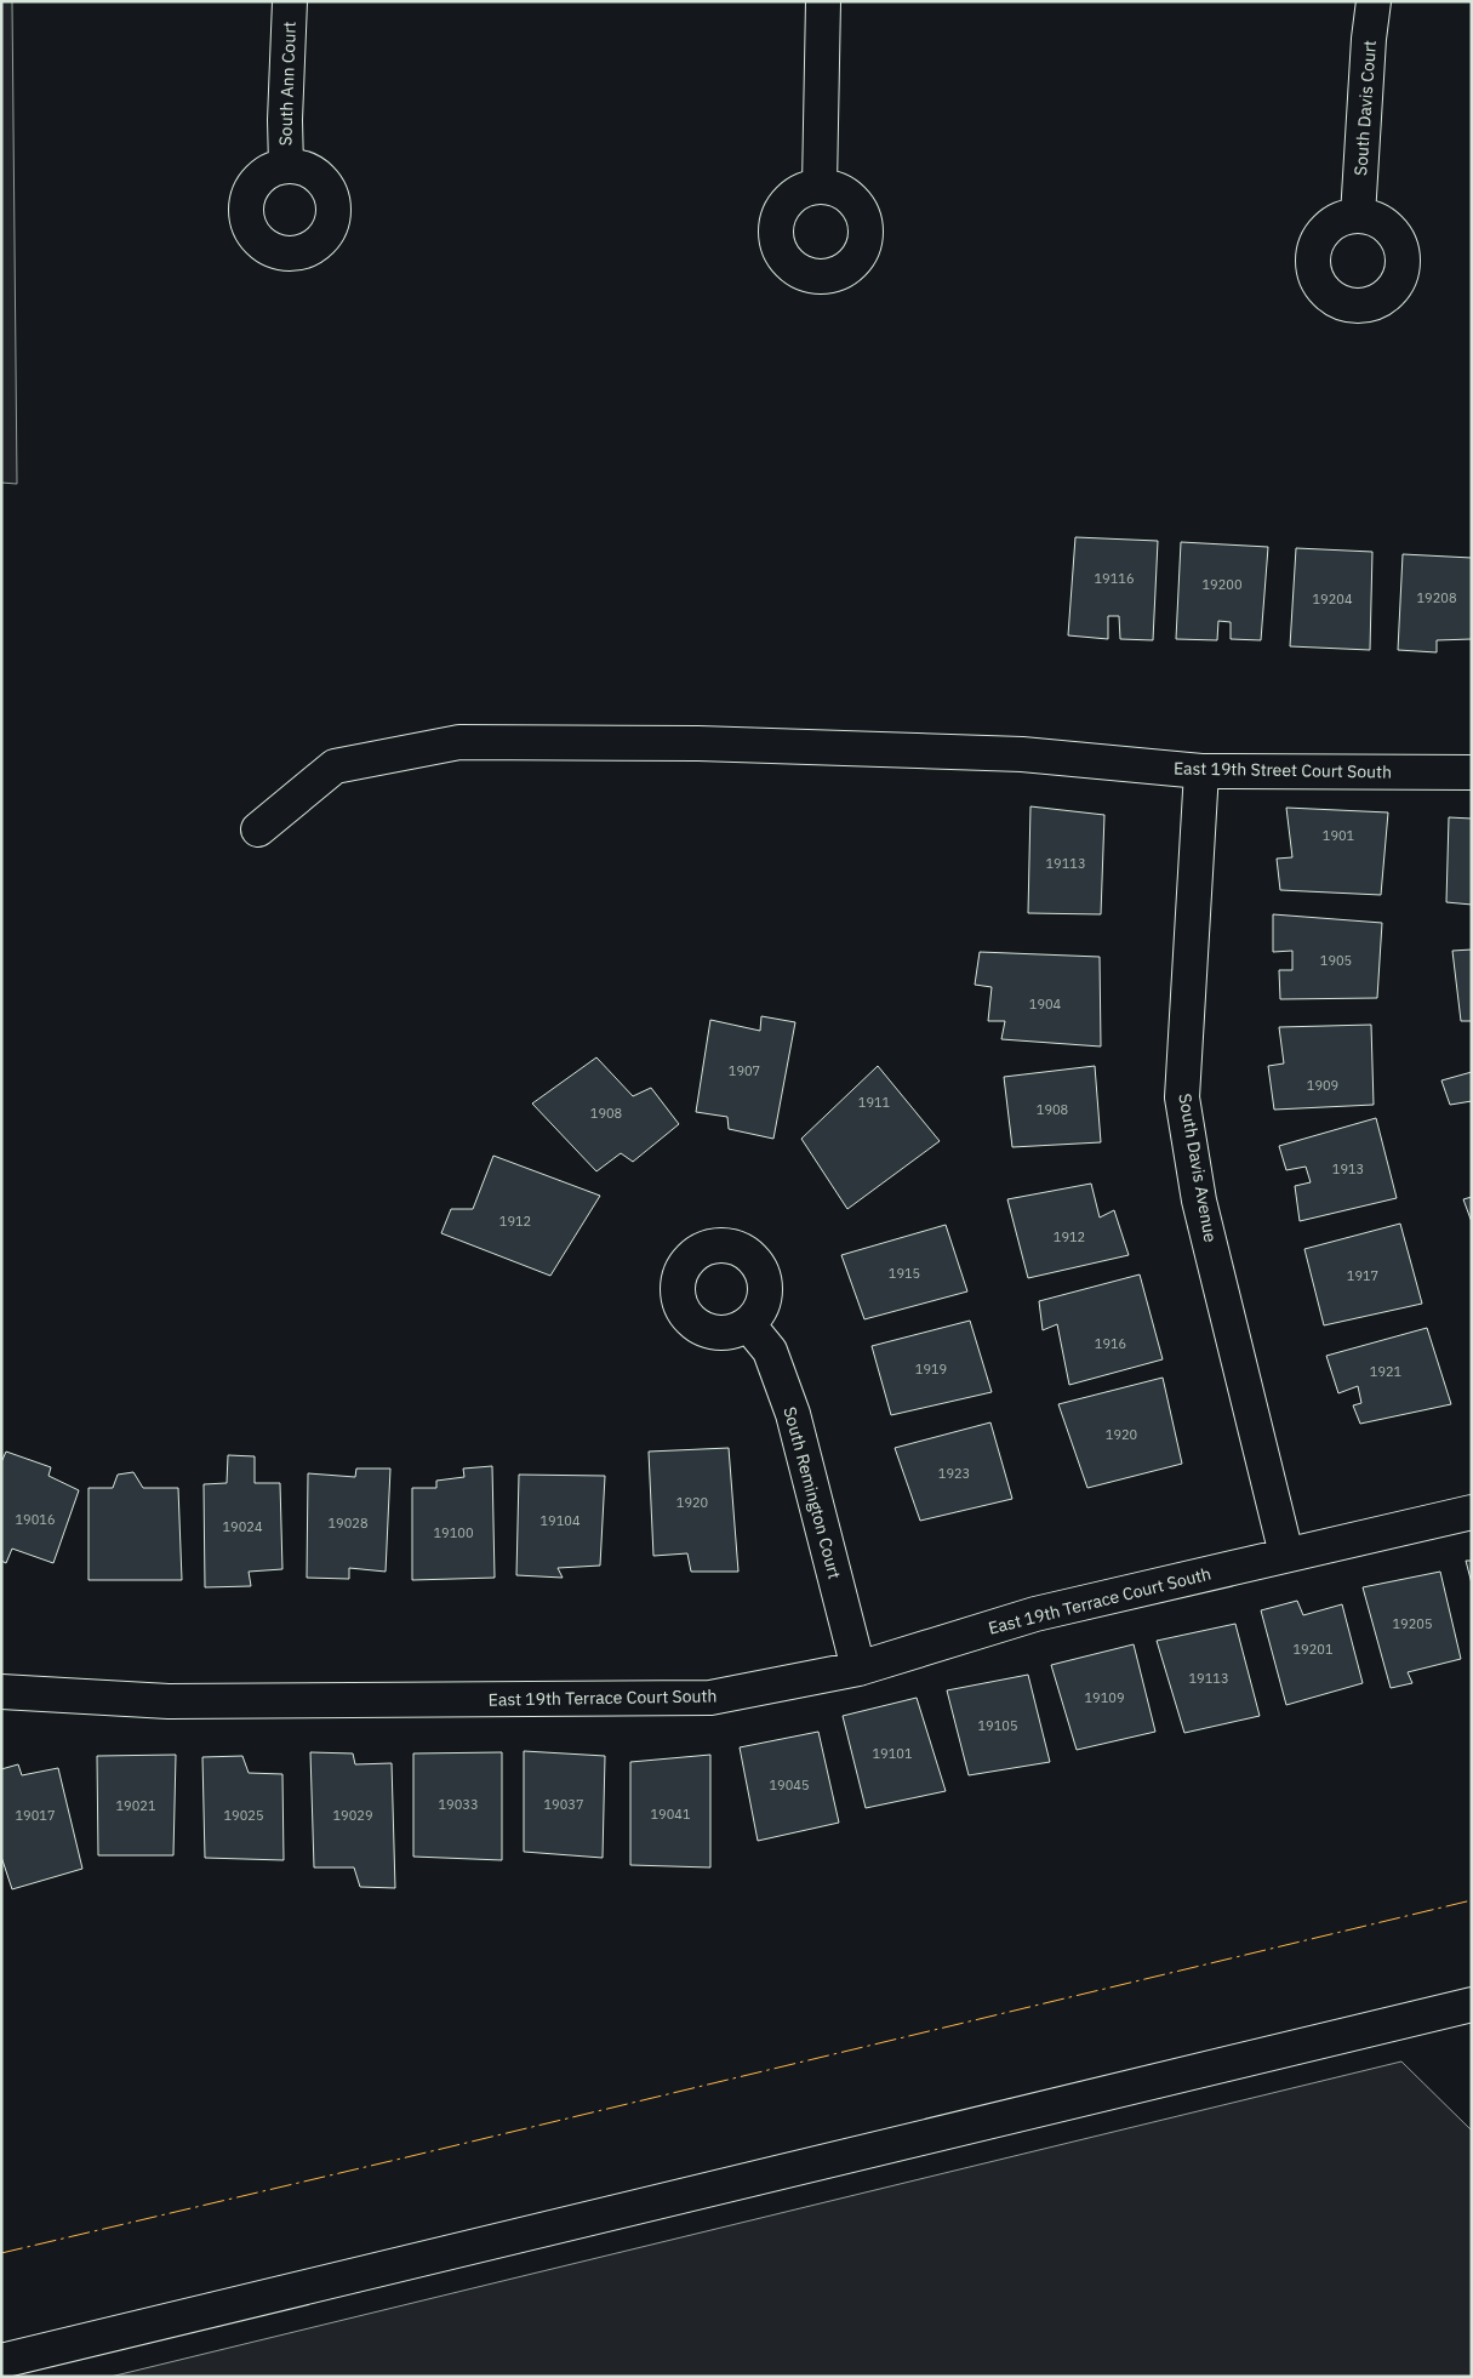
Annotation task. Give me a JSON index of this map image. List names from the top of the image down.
{
  "streets": {
    "street": [
      "South Ann Court",
      "South Davis Court",
      "East 19th Street Court South",
      "South Davis Avenue",
      "South Remington Court",
      "East 19th Terrace Court South"
    ]
  },
  "crossings": [
    ["East 19th Street Court South", "South Davis Avenue"],
    ["South Davis Avenue", "East 19th Terrace Court South"],
    ["South Remington Court", "East 19th Terrace Court South"]
  ],
  "house_numbers": [
    "19116",
    "19200",
    "19208",
    "19204",
    "1901",
    "19113",
    "1905",
    "1904",
    "1907",
    "1909",
    "1911",
    "1908",
    "1908",
    "1913",
    "1912",
    "1912",
    "1915",
    "1917",
    "1916",
    "1919",
    "1921",
    "1920",
    "1923",
    "1920",
    "19016",
    "19104",
    "19028",
    "19024",
    "19100",
    "19205",
    "19201",
    "19113",
    "19109",
    "19105",
    "19101",
    "19045",
    "19033",
    "19037",
    "19021",
    "19041",
    "19017",
    "19025",
    "19029"
  ]
}
